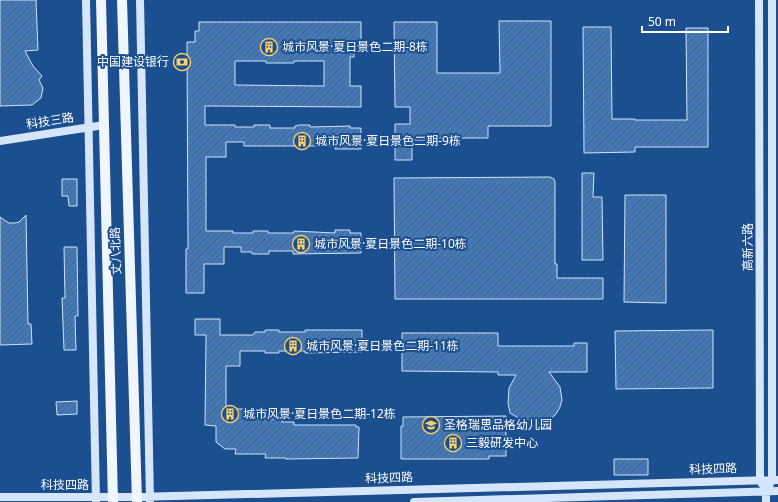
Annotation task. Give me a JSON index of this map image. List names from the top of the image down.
{
  "streets": {
    "main road": ["丈八北路"],
    "street": ["科技三路", "高新六路", "科技四路"]
  },
  "crossings": [
    ["科技三路", "丈八北路"],
    ["高新六路", "科技四路"],
    ["丈八北路", "科技四路"]
  ],
  "places": {
    "building": [
      "城市风景·夏日景色二期-8栋",
      "城市风景·夏日景色二期-9栋",
      "城市风景·夏日景色二期-10栋",
      "城市风景·夏日景色二期-11栋",
      "城市风景·夏日景色二期-12栋",
      "三毅研发中心"
    ],
    "bank": ["中国建设银行"],
    "school or university": ["圣格瑞思品格幼儿园"]
  },
  "scale_bar": "50 m"
}
